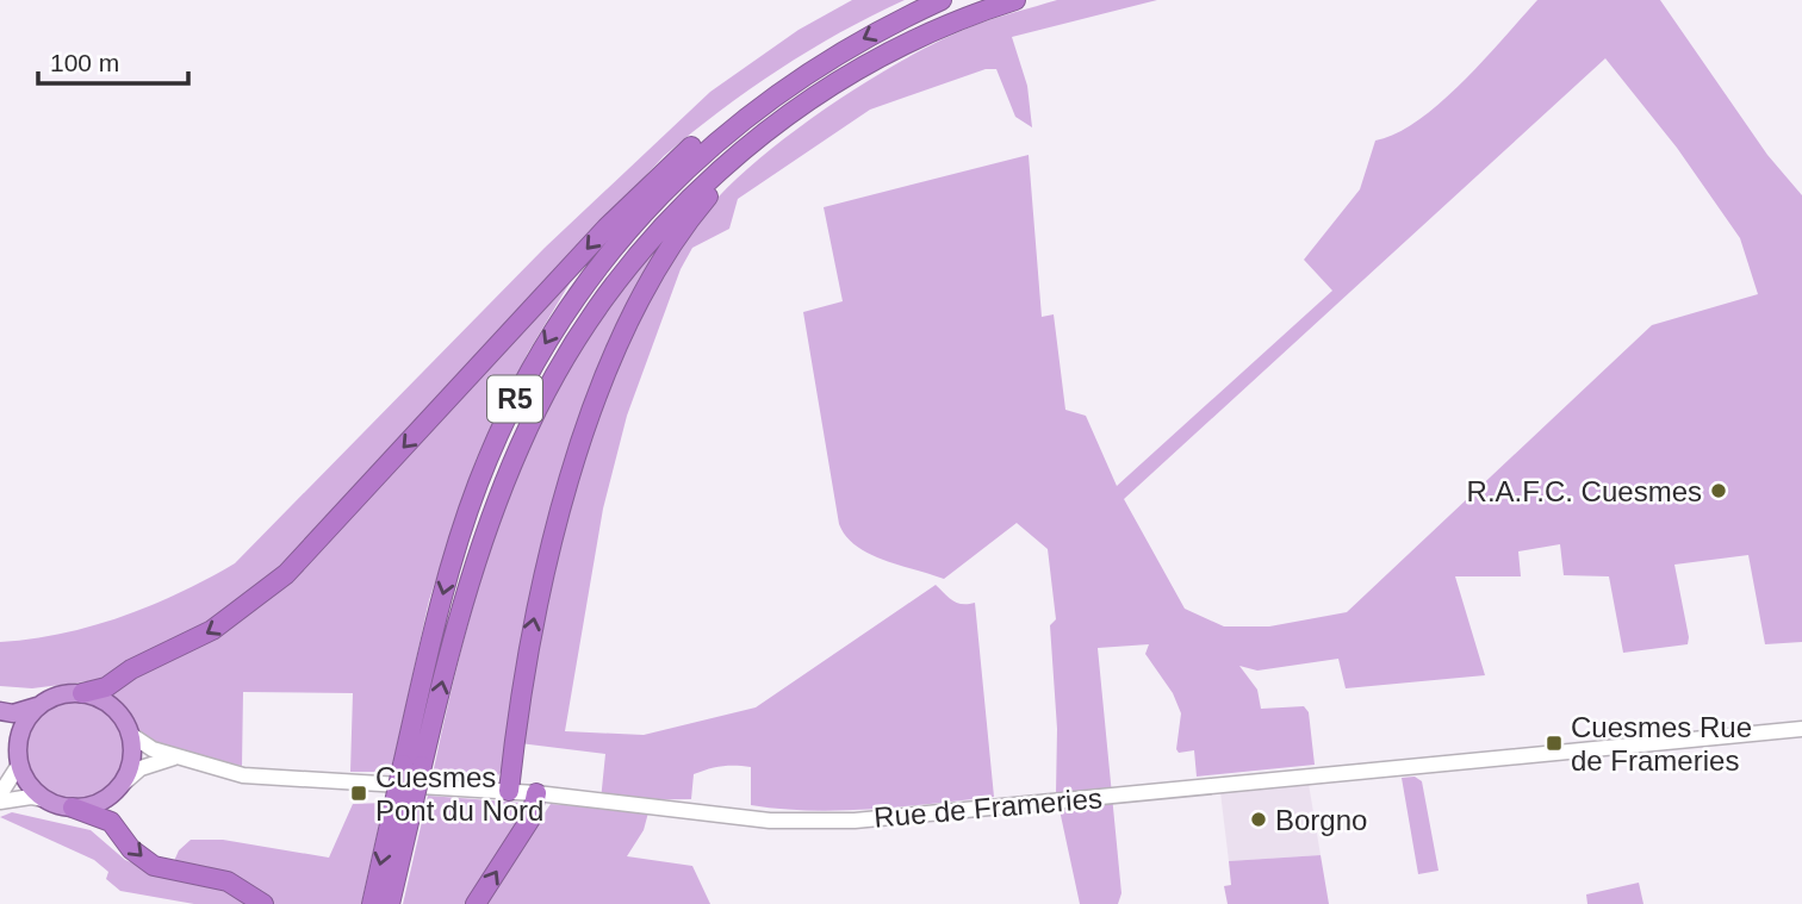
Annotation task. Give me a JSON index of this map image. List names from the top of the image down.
{
  "streets": {
    "highway": ["R5"],
    "main road": ["Rue de Frameries"]
  },
  "places": {
    "other": ["R.A.F.C. Cuesmes", "Borgno"],
    "transit": ["Cuesmes Rue de Frameries", "Cuesmes Pont du Nord"]
  },
  "scale_bar": "100 m"
}
